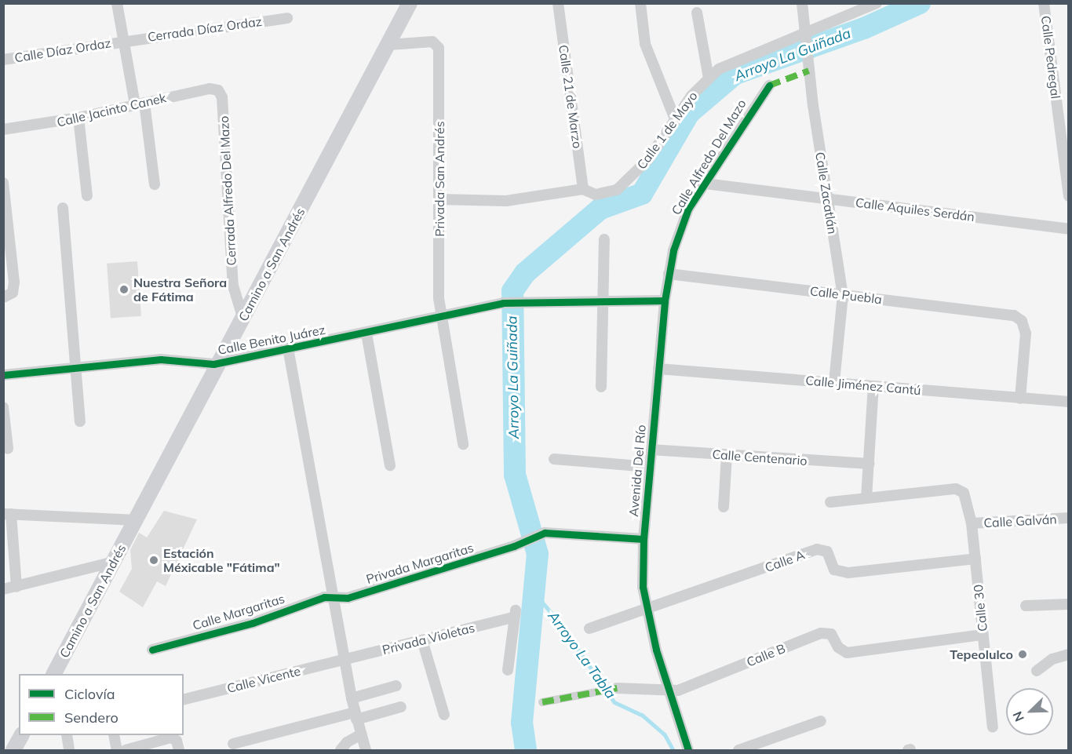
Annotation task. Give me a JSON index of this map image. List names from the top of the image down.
{
  "streets": {
    "main road": ["Camino a San Andrés"],
    "street": [
      "Cerrada Díaz Ordaz",
      "Calle Díaz Ordaz",
      "Calle Pedregal",
      "Calle 21 de Marzo",
      "Calle Jacinto Canek",
      "Calle 1 de Mayo",
      "Calle Alfredo Del Mazo",
      "Privada San Andrés",
      "Cerrada Alfredo Del Mazo",
      "Calle Zacatlán",
      "Calle Aquiles Serdán",
      "Calle Puebla",
      "Calle Benito Juárez",
      "Calle Jiménez Cantú",
      "Calle Centenario",
      "Avenida Del Río",
      "Calle Galván",
      "Calle A",
      "Privada Margaritas",
      "Calle 30",
      "Calle Margaritas",
      "Privada Violetas",
      "Calle B",
      "Calle Vicente"
    ]
  },
  "crossings": [
    ["Cerrada Díaz Ordaz", "Calle Díaz Ordaz"],
    ["Calle 21 de Marzo", "Calle 1 de Mayo"],
    ["Calle Jacinto Canek", "Cerrada Alfredo Del Mazo"],
    ["Calle 1 de Mayo", "Privada San Andrés"],
    ["Calle 1 de Mayo", "Calle Zacatlán"],
    ["Calle Alfredo Del Mazo", "Calle Aquiles Serdán"],
    ["Calle Alfredo Del Mazo", "Calle Puebla"],
    ["Calle Alfredo Del Mazo", "Avenida Del Río"],
    ["Privada San Andrés", "Camino a San Andrés"],
    ["Privada San Andrés", "Calle Benito Juárez"],
    ["Cerrada Alfredo Del Mazo", "Camino a San Andrés"],
    ["Calle Zacatlán", "Calle Aquiles Serdán"],
    ["Calle Zacatlán", "Calle Puebla"],
    ["Calle Zacatlán", "Calle Jiménez Cantú"],
    ["Camino a San Andrés", "Calle Benito Juárez"],
    ["Calle Puebla", "Calle Jiménez Cantú"],
    ["Calle Benito Juárez", "Privada Margaritas"],
    ["Calle Benito Juárez", "Calle Margaritas"],
    ["Calle Benito Juárez", "Privada Violetas"],
    ["Calle Benito Juárez", "Calle Vicente"],
    ["Calle Jiménez Cantú", "Avenida Del Río"],
    ["Calle Centenario", "Avenida Del Río"],
    ["Avenida Del Río", "Calle A"],
    ["Avenida Del Río", "Privada Margaritas"],
    ["Avenida Del Río", "Calle B"],
    ["Calle Galván", "Calle 30"],
    ["Calle A", "Calle 30"],
    ["Privada Margaritas", "Calle Margaritas"],
    ["Calle 30", "Calle B"],
    ["Privada Violetas", "Calle Vicente"]
  ],
  "water": ["Arroyo La Guiñada", "Arroyo La Tabla"],
  "places": ["Nuestra Señora de Fátima", "Estación Méxicable \"Fátima\"", "Tepeolulco"],
  "legend": ["Ciclovía", "Sendero"],
  "north": "bottom left"
}
